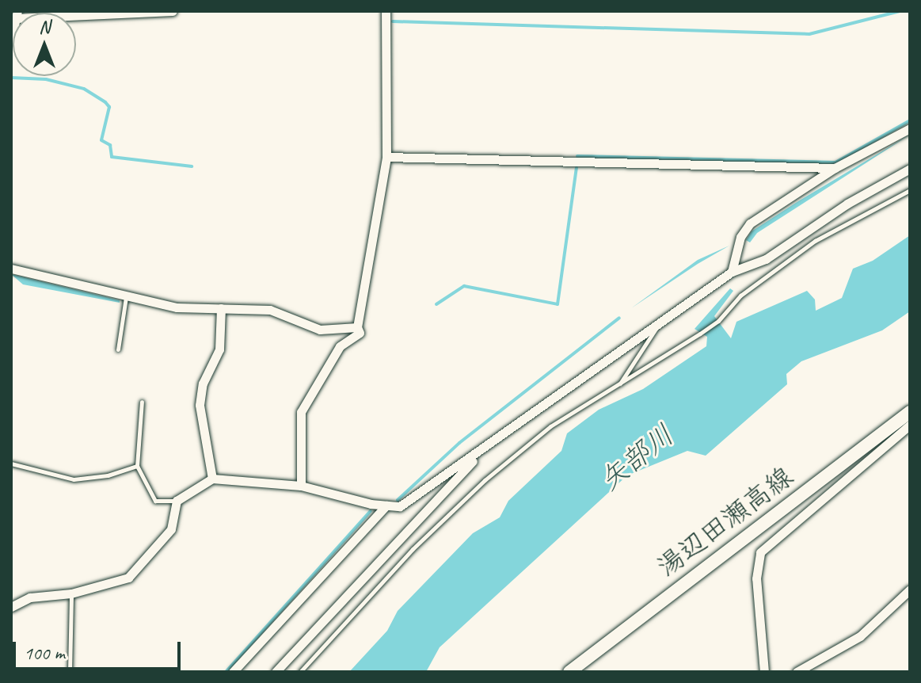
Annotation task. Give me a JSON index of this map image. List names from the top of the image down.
{
  "streets": {
    "main road": ["湯辺田瀬高線"]
  },
  "water": ["矢部川"],
  "scale_bar": "100 m",
  "north": "top"
}
